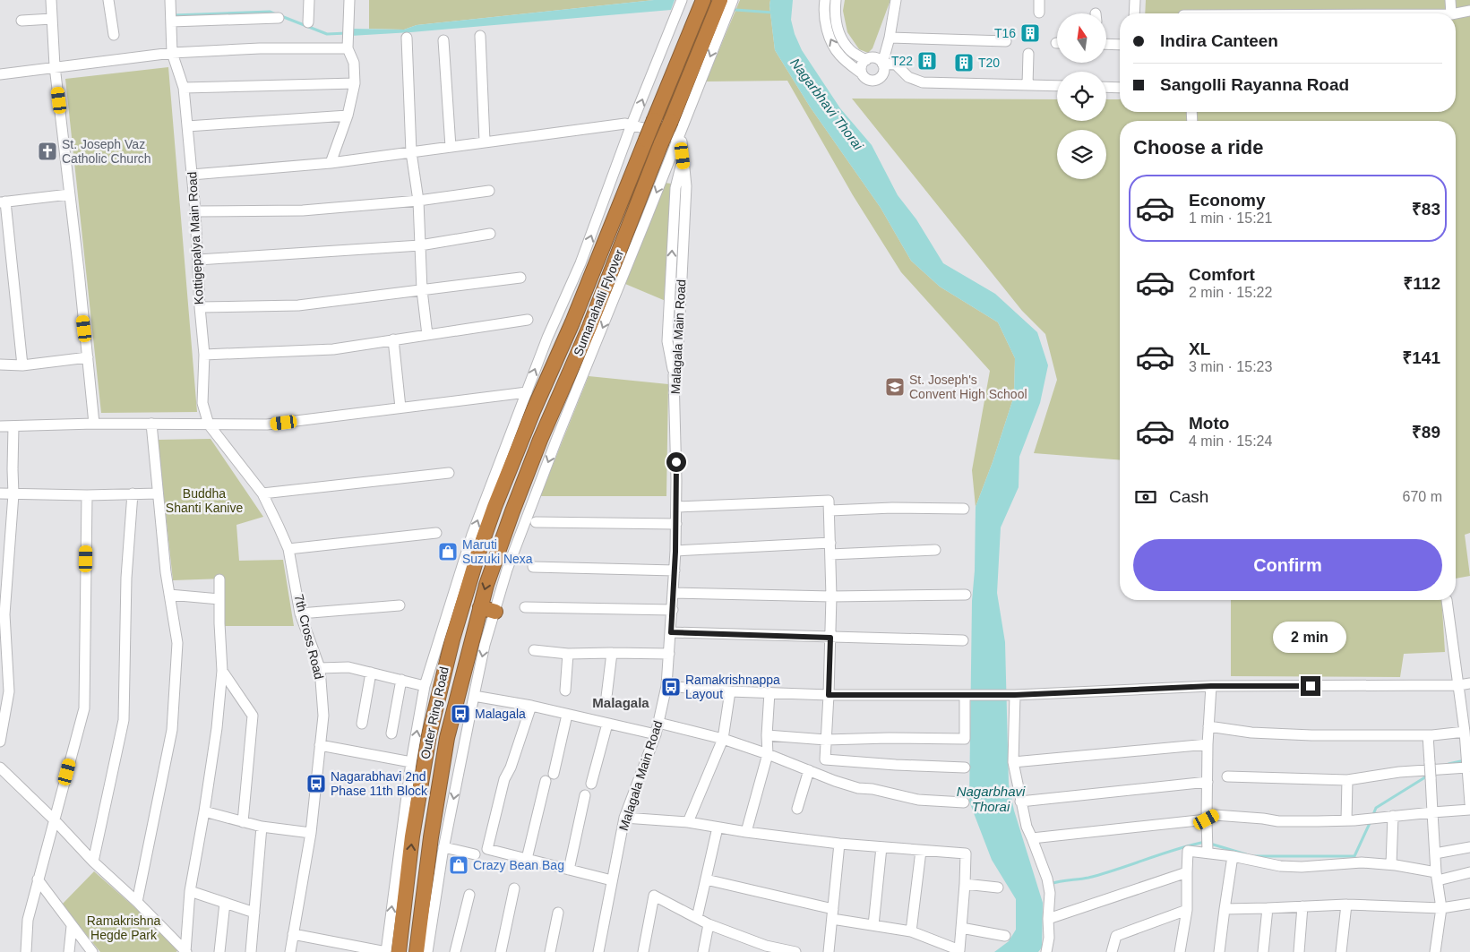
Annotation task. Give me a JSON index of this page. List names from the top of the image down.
{
  "streets": {
    "highway": ["Sumanahalli Flyover", "Outer Ring Road"],
    "street": ["Kottigepalya Main Road", "Malagala Main Road", "7th Cross Road"]
  },
  "crossings": [
    ["Kottigepalya Main Road", "7th Cross Road"],
    ["Sumanahalli Flyover", "Outer Ring Road"]
  ],
  "districts": ["Malagala"],
  "water": ["Nagarbhavi Thorai"],
  "parks": ["Buddha Shanti Kanive", "Ramakrishna Hegde Park"],
  "places": {
    "building": ["T16", "T22", "T20"],
    "church": ["St. Joseph Vaz Catholic Church"],
    "school or university": ["St. Joseph's Convent High School"],
    "shop": ["Maruti Suzuki Nexa", "Crazy Bean Bag"],
    "bus stop": ["Ramakrishnappa Layout", "Malagala", "Nagarabhavi 2nd Phase 11th Block"]
  },
  "north": "top",
  "page": {
    "banner": ["Indira Canteen", "Sangolli Rayanna Road"],
    "heading": "Choose a ride",
    "list": [
      {
        "name": "Economy",
        "note": "1 min · 15:21",
        "value": "₹83"
      },
      {
        "name": "Comfort",
        "note": "2 min · 15:22",
        "value": "₹112"
      },
      {
        "name": "XL",
        "note": "3 min · 15:23",
        "value": "₹141"
      },
      {
        "name": "Moto",
        "note": "4 min · 15:24",
        "value": "₹89"
      }
    ],
    "pay": ["Cash", "670 m"],
    "buttons": "Confirm",
    "bubble": "2 min"
  }
}
